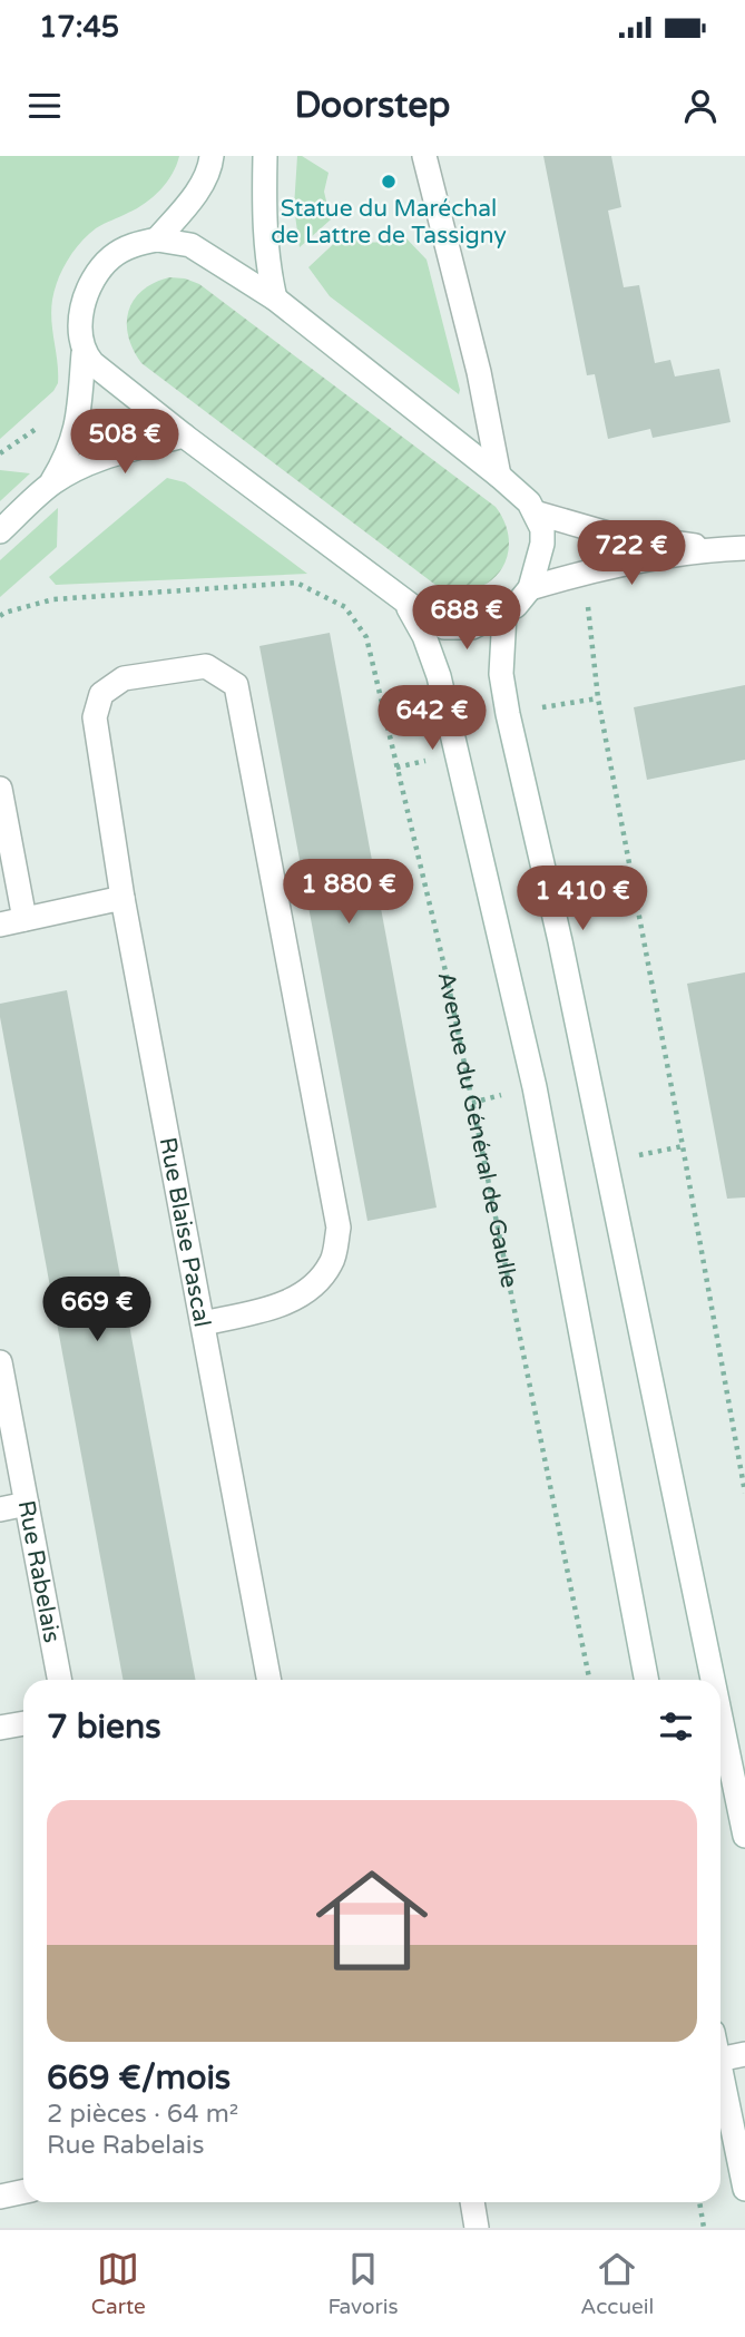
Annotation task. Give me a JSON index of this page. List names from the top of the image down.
{
  "streets": {
    "main road": ["Rue Blaise Pascal", "Rue Rabelais"],
    "path": ["Avenue du Général de Gaulle"]
  },
  "places": ["Statue du Maréchal de Lattre de Tassigny"],
  "page": {
    "status": "17:45",
    "header": "Doorstep",
    "price": [
      "508 €",
      "722 €",
      "688 €",
      "642 €",
      "1 880 €",
      "1 410 €",
      "669 €"
    ],
    "heading": "7 biens",
    "list": [
      {
        "name": "669 €/mois",
        "note": "2 pièces · 64 m² · Rue Rabelais"
      }
    ],
    "tabs": ["Carte", "Favoris", "Accueil"]
  }
}
